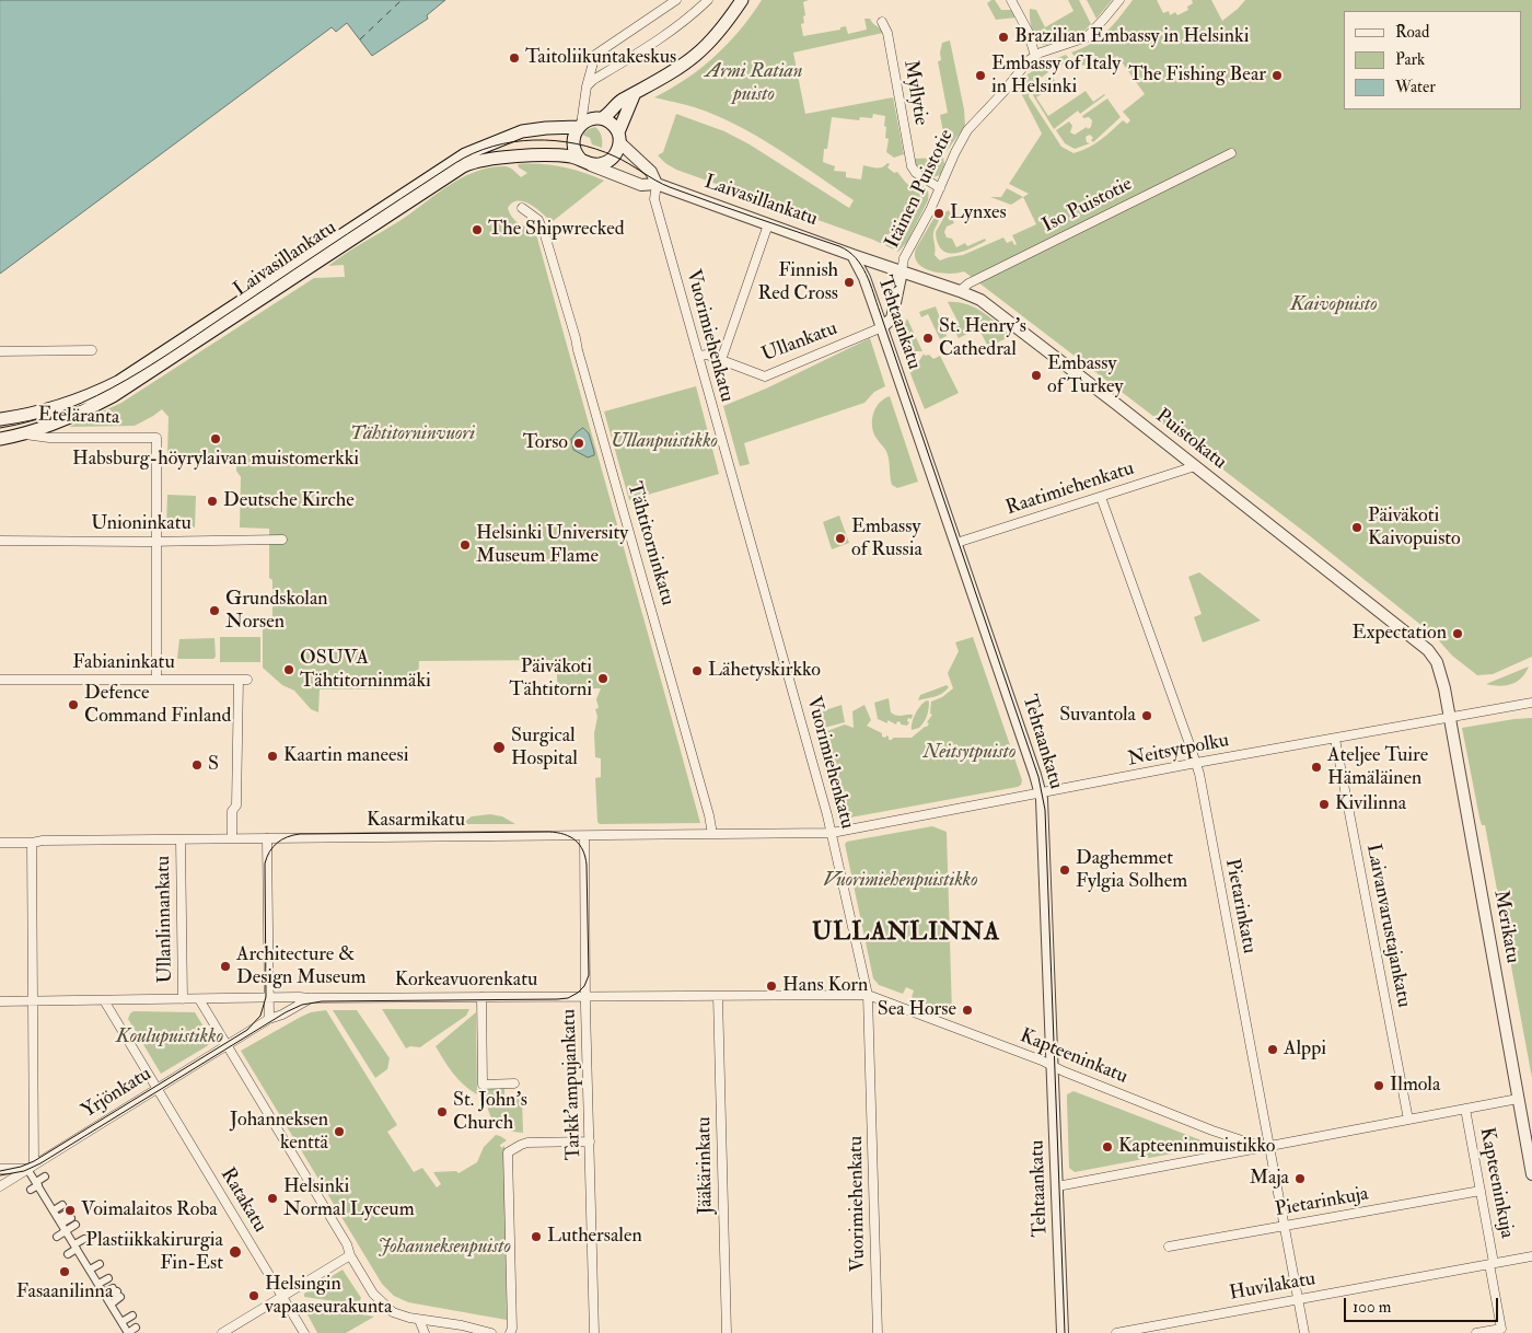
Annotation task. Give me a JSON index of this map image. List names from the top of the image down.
{
  "streets": {
    "main road": ["Laivasillankatu", "Eteläranta"],
    "street": [
      "Myllytie",
      "Itäinen Puistotie",
      "Iso Puistotie",
      "Tehtaankatu",
      "Vuorimiehenkatu",
      "Ullankatu",
      "Puistokatu",
      "Raatimiehenkatu",
      "Unioninkatu",
      "Tähtitorninkatu",
      "Fabianinkatu",
      "Neitsytpolku",
      "Kasarmikatu",
      "Pietarinkatu",
      "Ullanlinnankatu",
      "Laivanvarustajankatu",
      "Merikatu",
      "Korkeavuorenkatu",
      "Kapteeninkatu",
      "Tarkk'ampujankatu",
      "Yrjönkatu",
      "Jääkärinkatu",
      "Kapteeninkuja",
      "Ratakatu",
      "Pietarinkuja",
      "Huvilakatu"
    ]
  },
  "crossings": [
    ["Myllytie", "Itäinen Puistotie"],
    ["Itäinen Puistotie", "Puistokatu"],
    ["Laivasillankatu", "Tehtaankatu"],
    ["Laivasillankatu", "Vuorimiehenkatu"],
    ["Laivasillankatu", "Eteläranta"],
    ["Laivasillankatu", "Puistokatu"],
    ["Iso Puistotie", "Puistokatu"],
    ["Tehtaankatu", "Ullankatu"],
    ["Tehtaankatu", "Puistokatu"],
    ["Tehtaankatu", "Raatimiehenkatu"],
    ["Tehtaankatu", "Neitsytpolku"],
    ["Tehtaankatu", "Kapteeninkatu"],
    ["Vuorimiehenkatu", "Ullankatu"],
    ["Vuorimiehenkatu", "Neitsytpolku"],
    ["Vuorimiehenkatu", "Kasarmikatu"],
    ["Vuorimiehenkatu", "Korkeavuorenkatu"],
    ["Vuorimiehenkatu", "Kapteeninkatu"],
    ["Eteläranta", "Unioninkatu"],
    ["Puistokatu", "Raatimiehenkatu"],
    ["Puistokatu", "Neitsytpolku"],
    ["Puistokatu", "Merikatu"],
    ["Raatimiehenkatu", "Pietarinkatu"],
    ["Tähtitorninkatu", "Kasarmikatu"],
    ["Fabianinkatu", "Kasarmikatu"],
    ["Neitsytpolku", "Kasarmikatu"],
    ["Neitsytpolku", "Pietarinkatu"],
    ["Neitsytpolku", "Laivanvarustajankatu"],
    ["Neitsytpolku", "Merikatu"],
    ["Kasarmikatu", "Ullanlinnankatu"],
    ["Kasarmikatu", "Tarkk'ampujankatu"],
    ["Pietarinkatu", "Kapteeninkatu"],
    ["Pietarinkatu", "Pietarinkuja"],
    ["Pietarinkatu", "Huvilakatu"],
    ["Ullanlinnankatu", "Korkeavuorenkatu"],
    ["Laivanvarustajankatu", "Kapteeninkatu"],
    ["Merikatu", "Kapteeninkatu"],
    ["Korkeavuorenkatu", "Kapteeninkatu"],
    ["Korkeavuorenkatu", "Tarkk'ampujankatu"],
    ["Korkeavuorenkatu", "Yrjönkatu"],
    ["Korkeavuorenkatu", "Jääkärinkatu"],
    ["Korkeavuorenkatu", "Ratakatu"],
    ["Kapteeninkatu", "Kapteeninkuja"],
    ["Yrjönkatu", "Ratakatu"],
    ["Kapteeninkuja", "Pietarinkuja"],
    ["Kapteeninkuja", "Huvilakatu"]
  ],
  "districts": ["ULLANLINNA"],
  "parks": [
    "Armi Ratian puisto",
    "Kaivopuisto",
    "Tähtitorninvuori",
    "Ullanpuistikko",
    "Neitsytpuisto",
    "Vuorimiehenpuistikko",
    "Koulupuistikko",
    "Johanneksenpuisto"
  ],
  "places": [
    "Brazilian Embassy in Helsinki",
    "Taitoliikuntakeskus",
    "Embassy of Italy in Helsinki",
    "The Fishing Bear",
    "Lynxes",
    "The Shipwrecked",
    "Finnish Red Cross",
    "St. Henry's Cathedral",
    "Embassy of Turkey",
    "Habsburg-höyrylaivan muistomerkki",
    "Torso",
    "Deutsche Kirche",
    "Päiväkoti Kaivopuisto",
    "Embassy of Russia",
    "Helsinki University Museum Flame",
    "Grundskolan Norsen",
    "Expectation",
    "OSUVA Tähtitorninmäki",
    "Lähetyskirkko",
    "Päiväkoti Tähtitorni",
    "Defence Command Finland",
    "Suvantola",
    "Surgical Hospital",
    "Kaartin maneesi",
    "S",
    "Ateljee Tuire Hämäläinen",
    "Kivilinna",
    "Daghemmet Fylgia Solhem",
    "Architecture & Design Museum",
    "Hans Korn",
    "Sea Horse",
    "Alppi",
    "Ilmola",
    "St. John's Church",
    "Johanneksen kenttä",
    "Kapteeninmuistikko",
    "Maja",
    "Helsinki Normal Lyceum",
    "Voimalaitos Roba",
    "Luthersalen",
    "Plastiikkakirurgia Fin-Est",
    "Fasaanilinna",
    "Helsingin vapaaseurakunta"
  ],
  "legend": ["Road", "Park", "Water"],
  "scale_bar": "100 m"
}
